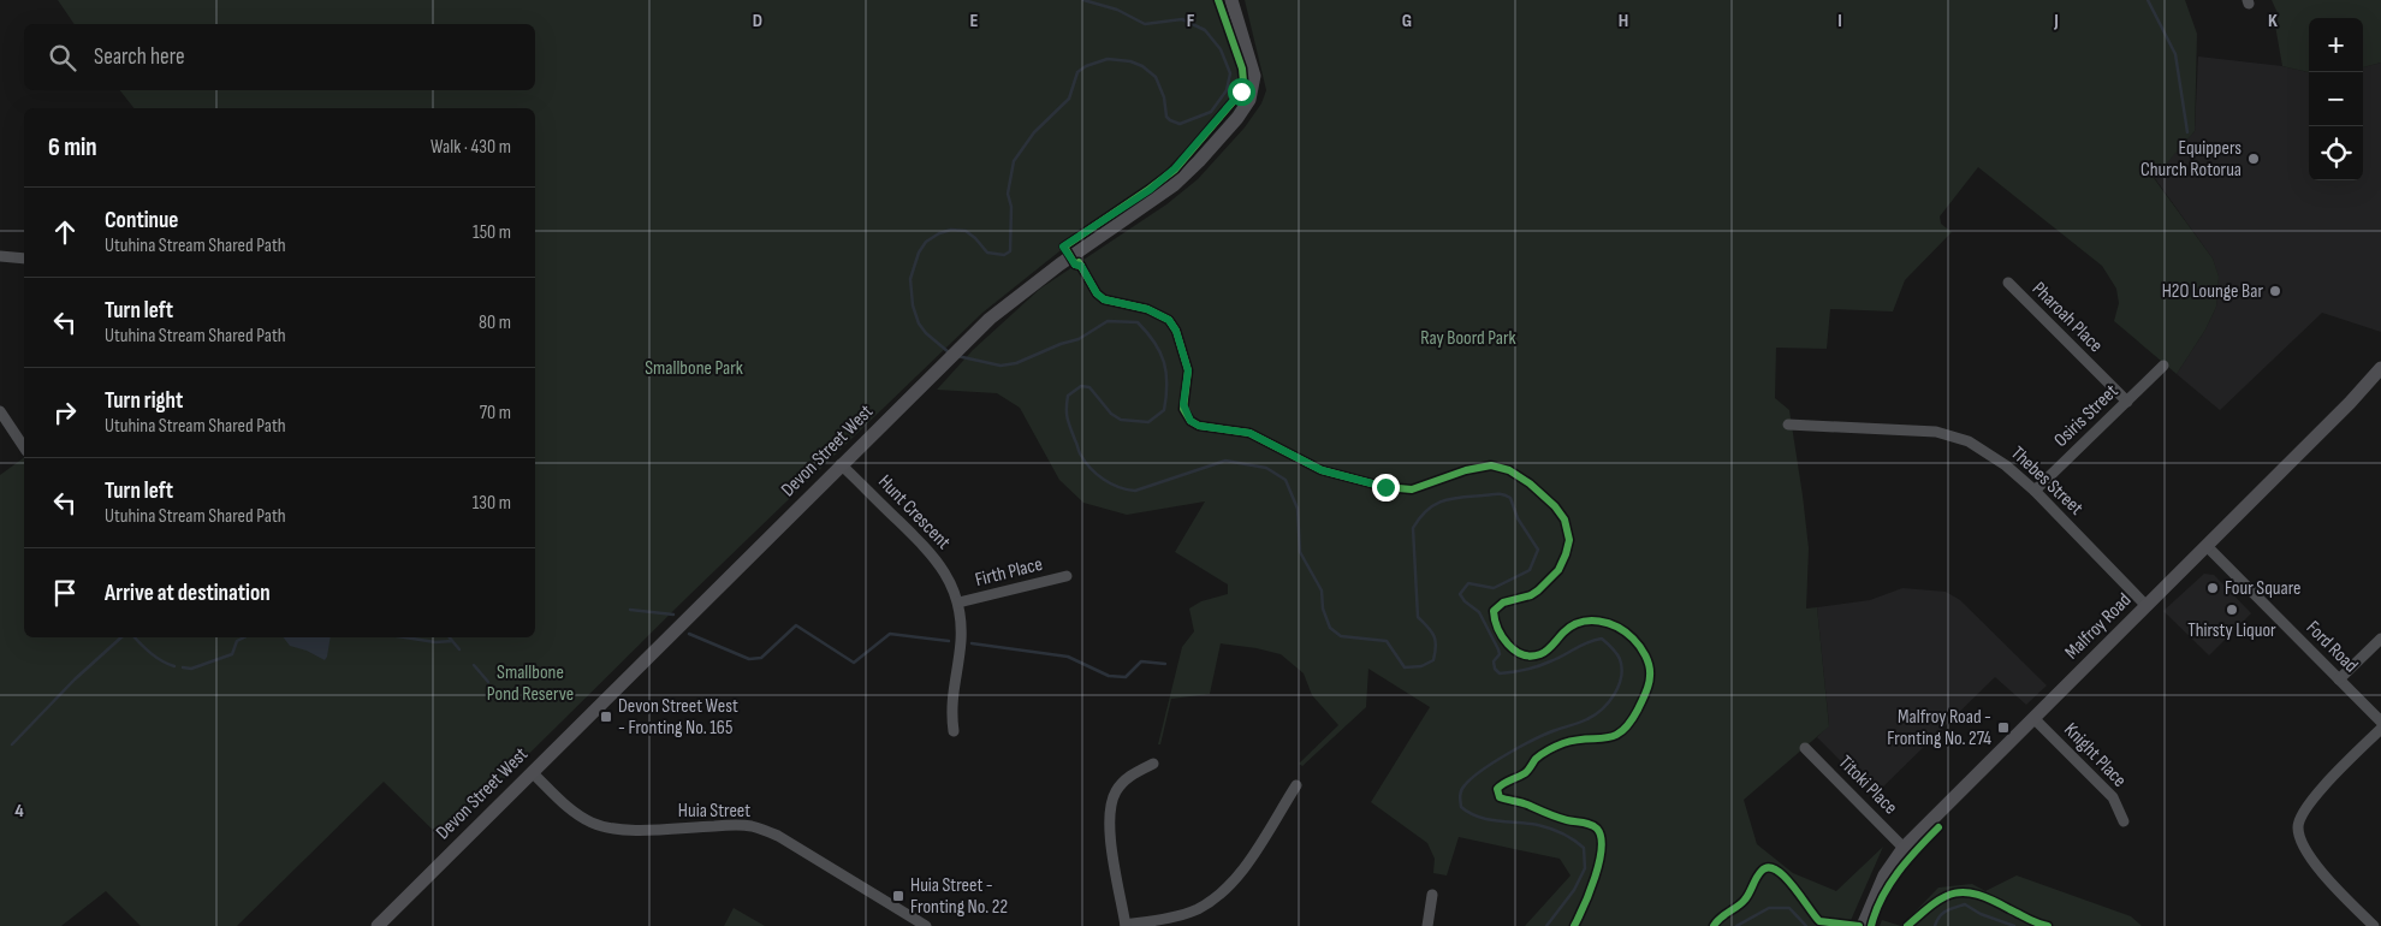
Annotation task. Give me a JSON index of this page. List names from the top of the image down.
{
  "streets": {
    "main road": ["Devon Street West", "Malfroy Road"],
    "street": [
      "Pharoah Place",
      "Osiris Street",
      "Thebes Street",
      "Hunt Crescent",
      "Firth Place",
      "Ford Road",
      "Knight Place",
      "Titoki Place",
      "Huia Street"
    ]
  },
  "crossings": [
    ["Pharoah Place", "Osiris Street"],
    ["Osiris Street", "Thebes Street"],
    ["Devon Street West", "Hunt Crescent"],
    ["Devon Street West", "Huia Street"],
    ["Thebes Street", "Malfroy Road"],
    ["Hunt Crescent", "Firth Place"],
    ["Malfroy Road", "Ford Road"],
    ["Malfroy Road", "Knight Place"],
    ["Malfroy Road", "Titoki Place"]
  ],
  "parks": ["Ray Boord Park", "Smallbone Park", "Smallbone Pond Reserve"],
  "places": {
    "other": [
      "Equippers Church Rotorua",
      "H2O Lounge Bar",
      "Four Square",
      "Thirsty Liquor"
    ],
    "transit": ["Devon Street West - Fronting No. 165", "Malfroy Road - Fronting No. 274", "Huia Street - Fronting No. 22"]
  },
  "page": {
    "map_buttons": ["+", "−"],
    "search": "Search here",
    "heading": ["6 min", "Walk · 430 m"],
    "list": [
      ["Continue", "Utuhina Stream Shared Path", "150 m"],
      ["Turn left", "Utuhina Stream Shared Path", "80 m"],
      ["Turn right", "Utuhina Stream Shared Path", "70 m"],
      ["Turn left", "Utuhina Stream Shared Path", "130 m"],
      "Arrive at destination"
    ]
  },
  "grid": {
    "columns": [
      "D",
      "E",
      "F",
      "G",
      "H",
      "I",
      "J",
      "K"
    ],
    "rows": ["4"]
  }
}
